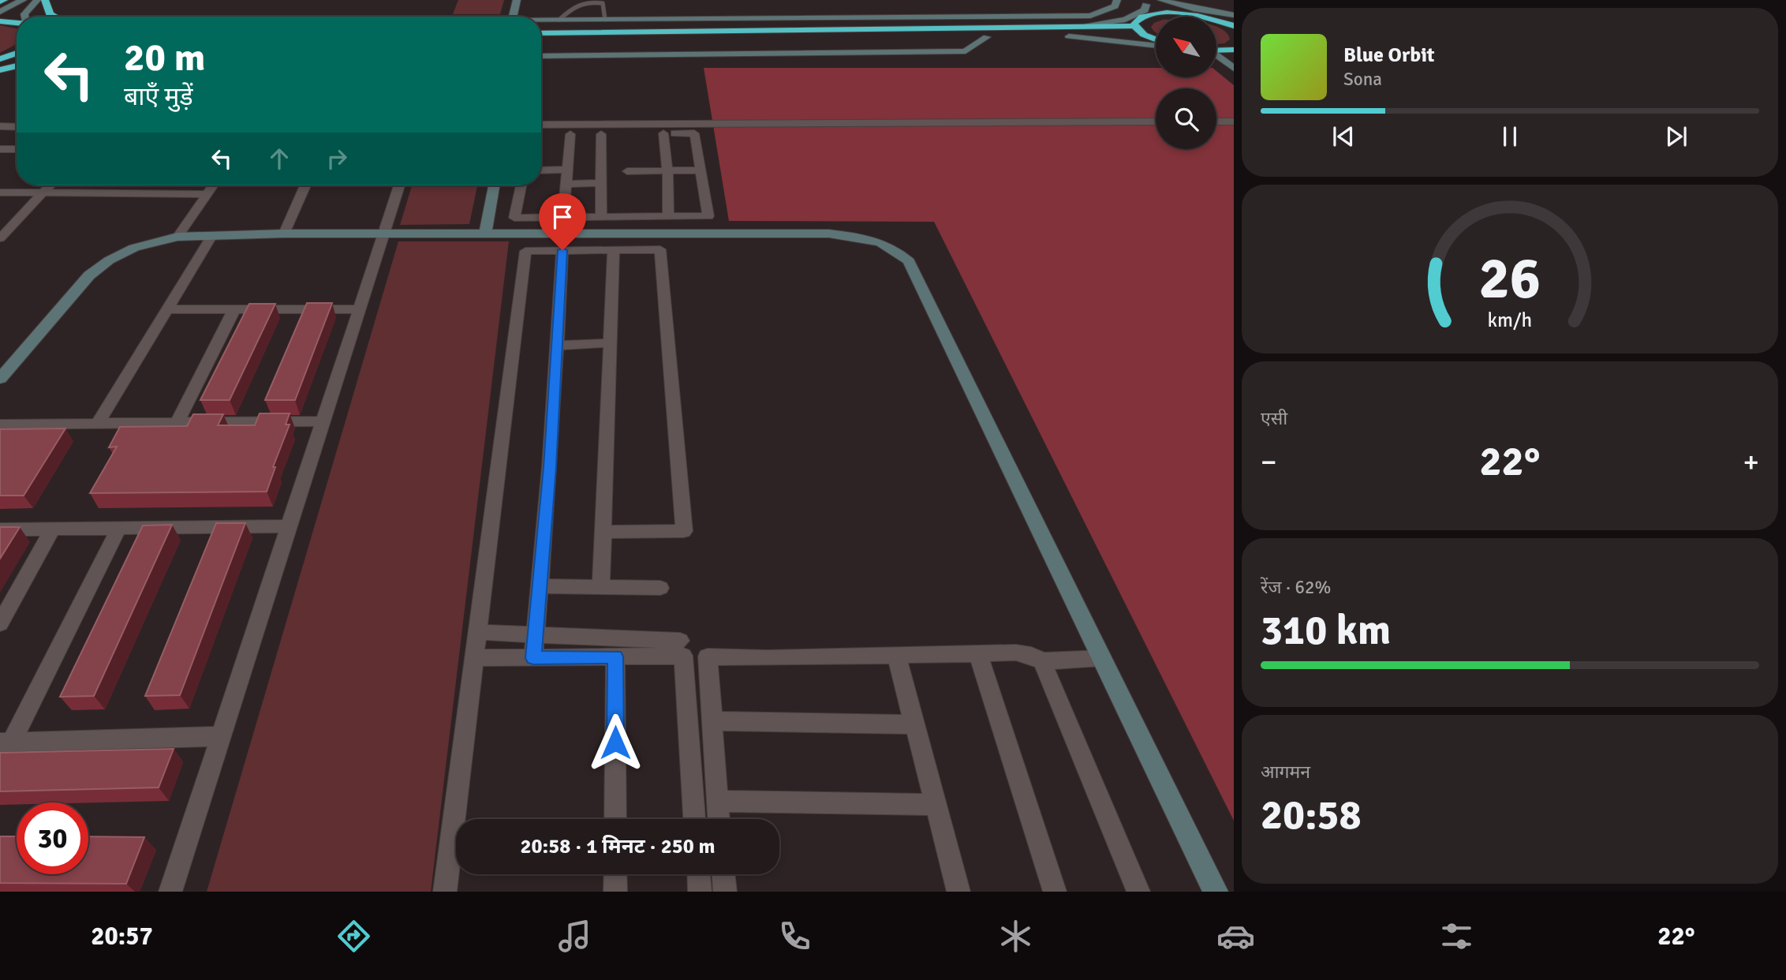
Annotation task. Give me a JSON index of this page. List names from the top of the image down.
{
  "north": "top left",
  "page": {
    "turn": ["20 m", "बाएँ मुड़ें"],
    "song": ["Blue Orbit", "Sona"],
    "tile": [
      "एसी",
      ["रेंज · 62%", "310 km"],
      ["आगमन", "20:58"]
    ],
    "heat": ["−", "22°", "+"],
    "limit": "30",
    "trip": "20:58 · 1 मिनट · 250 m",
    "tabs": ["20:57", "22°"],
    "gauge": ["26", "km/h"]
  }
}
